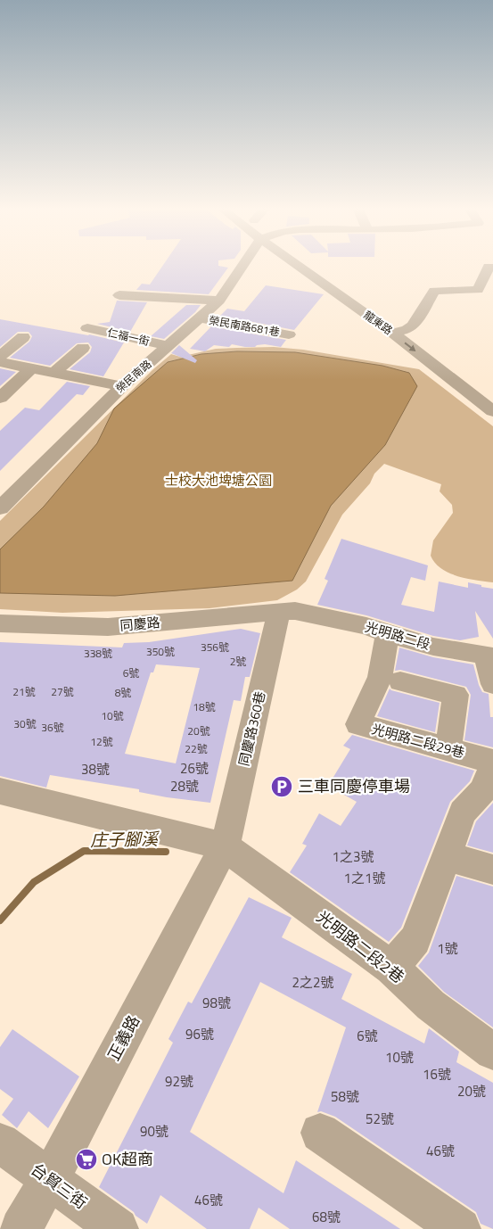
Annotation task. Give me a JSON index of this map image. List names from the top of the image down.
{
  "streets": {
    "street": [
      "龍東路",
      "榮民南路681巷",
      "仁福一街",
      "榮民南路",
      "同慶路",
      "光明路二段",
      "同慶路360巷",
      "光明路二段29巷",
      "光明路二段2巷",
      "台貿三街"
    ],
    "lane": ["正義路"]
  },
  "crossings": [
    ["榮民南路681巷", "榮民南路"],
    ["仁福一街", "榮民南路"],
    ["同慶路", "光明路二段"],
    ["同慶路", "同慶路360巷"],
    ["光明路二段", "同慶路360巷"],
    ["光明路二段", "光明路二段29巷"],
    ["同慶路360巷", "光明路二段2巷"],
    ["同慶路360巷", "正義路"],
    ["光明路二段2巷", "正義路"],
    ["正義路", "台貿三街"]
  ],
  "water": ["庄子腳溪"],
  "parks": ["士校大池埤塘公園"],
  "places": {
    "parking": ["三車同慶停車場"],
    "supermarket": ["OK超商"]
  },
  "house_numbers": [
    "356號",
    "350號",
    "338號",
    "2號",
    "6號",
    "21號",
    "27號",
    "8號",
    "18號",
    "10號",
    "30號",
    "36號",
    "20號",
    "12號",
    "22號",
    "26號",
    "38號",
    "28號",
    "1之3號",
    "1之1號",
    "1號",
    "2之2號",
    "98號",
    "96號",
    "6號",
    "10號",
    "16號",
    "92號",
    "20號",
    "58號",
    "52號",
    "90號",
    "46號",
    "46號",
    "68號"
  ]
}
